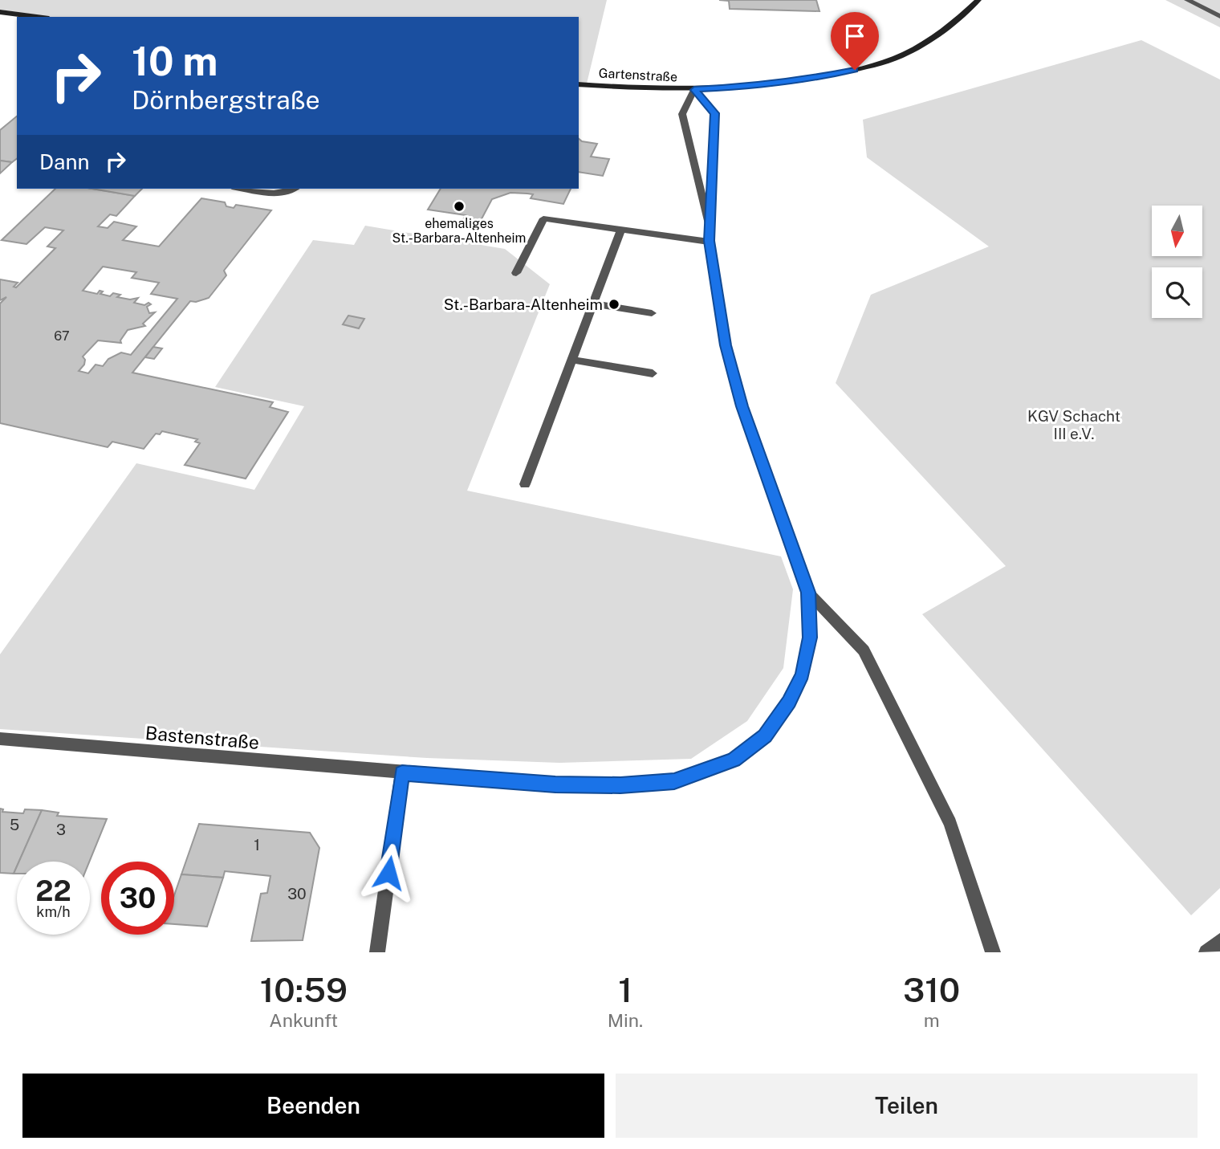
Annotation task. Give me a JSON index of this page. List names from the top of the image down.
{
  "streets": {
    "street": ["Gartenstraße", "Bastenstraße"]
  },
  "parks": ["KGV Schacht III e.V."],
  "places": ["ehemaliges St.-Barbara-Altenheim", "St.-Barbara-Altenheim"],
  "house_numbers": [
    "67",
    "5",
    "3",
    "1",
    "30"
  ],
  "north": "bottom",
  "page": {
    "turn": ["10 m", "Dörnbergstraße"],
    "then": "Dann",
    "speed": "22 km/h",
    "limit": "30",
    "eta": [
      "10:59",
      "Ankunft",
      "1",
      "Min.",
      "310",
      "m"
    ],
    "buttons": ["Beenden", "Teilen"]
  }
}
